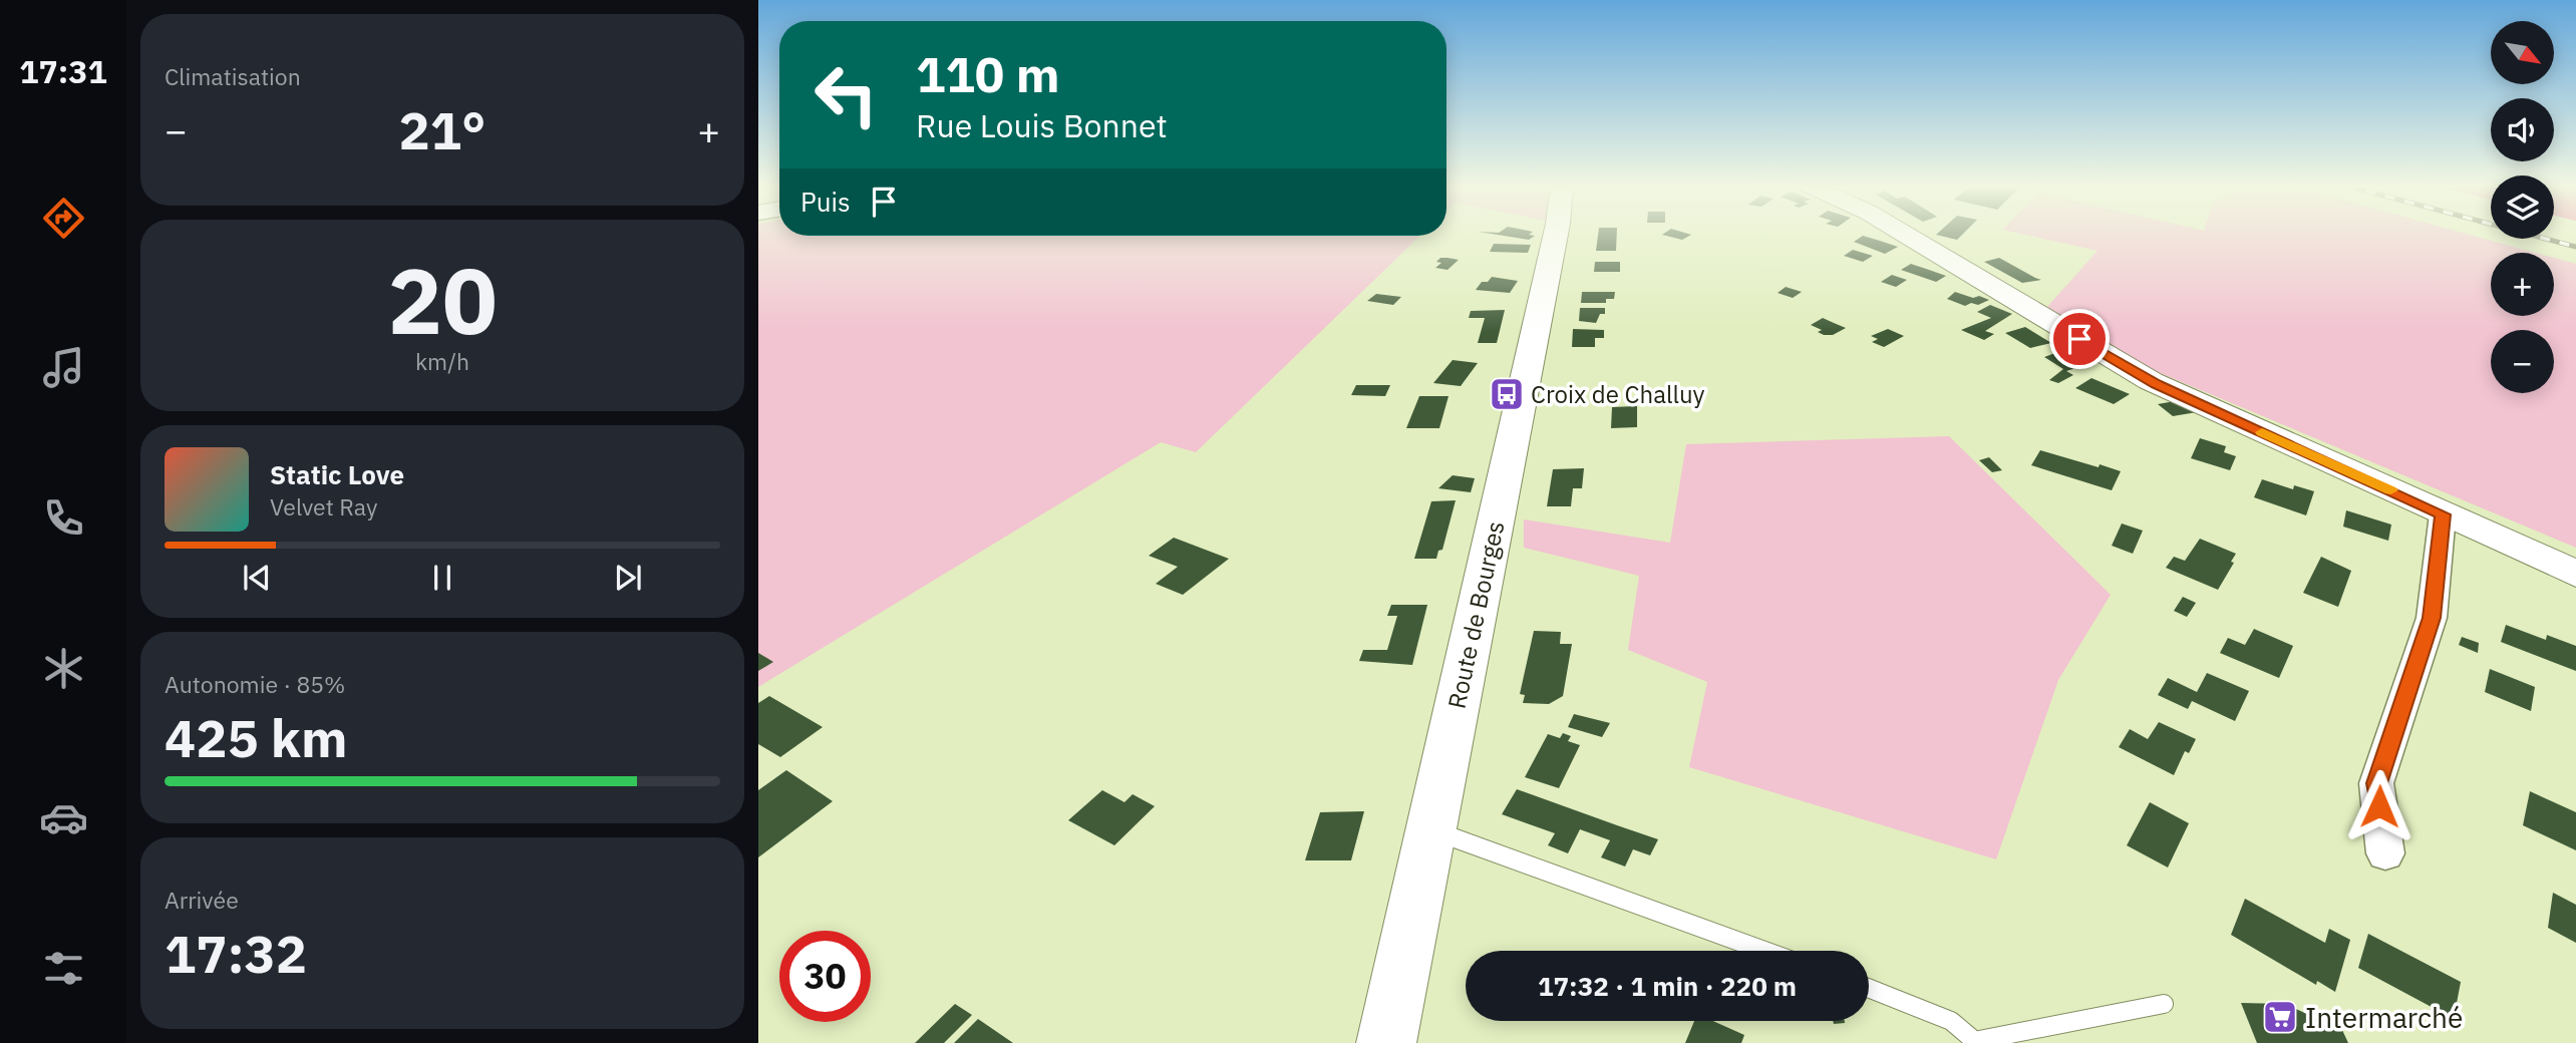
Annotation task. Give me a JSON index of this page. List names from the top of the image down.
{
  "streets": {
    "street": ["Route de Bourges"]
  },
  "places": {
    "bus stop": ["Croix de Challuy"],
    "supermarket": ["Intermarché"]
  },
  "north": "bottom right",
  "page": {
    "tabs": "17:31",
    "tile": [
      "Climatisation",
      ["20", "km/h"],
      ["Autonomie · 85%", "425 km"],
      ["Arrivée", "17:32"]
    ],
    "map_buttons": ["+", "−"],
    "turn": ["110 m", "Rue Louis Bonnet"],
    "heat": ["−", "21°", "+"],
    "then": "Puis",
    "song": ["Static Love", "Velvet Ray"],
    "limit": "30",
    "trip": "17:32 · 1 min · 220 m"
  }
}
